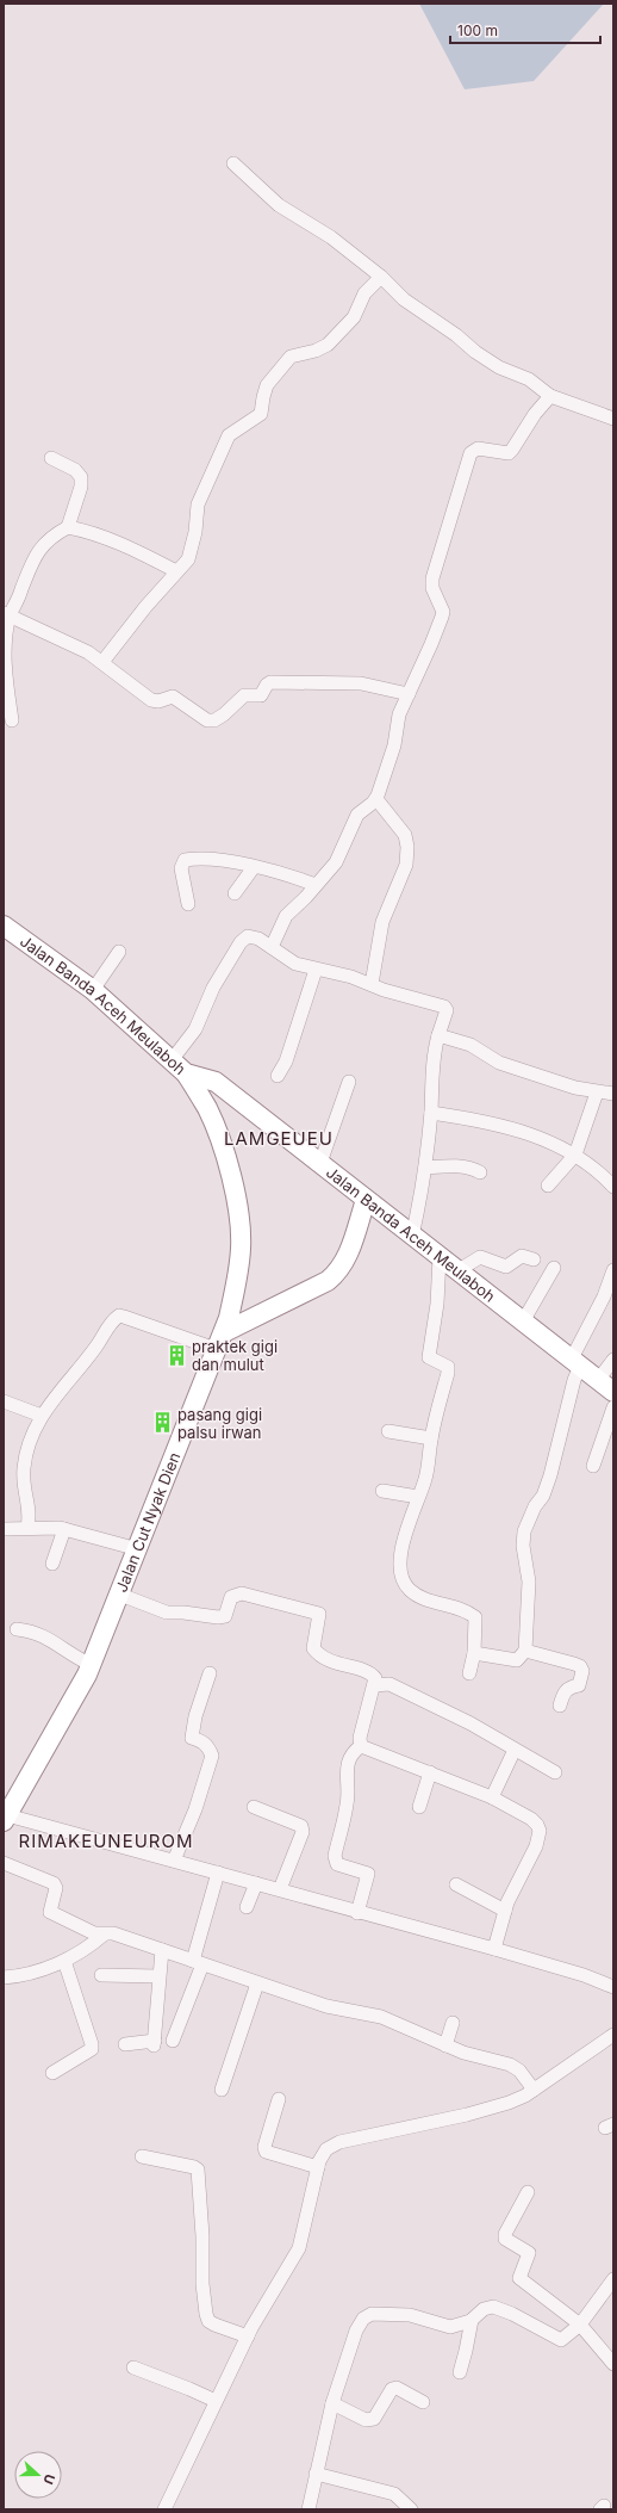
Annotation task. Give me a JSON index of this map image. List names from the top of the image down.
{
  "streets": {
    "highway": ["Jalan Banda Aceh Meulaboh", "Jalan Cut Nyak Dien"]
  },
  "crossings": [
    ["Jalan Banda Aceh Meulaboh", "Jalan Cut Nyak Dien"]
  ],
  "districts": ["LAMGEUEU", "RIMAKEUNEUROM"],
  "places": {
    "building": ["praktek gigi dan mulut", "pasang gigi palsu irwan"]
  },
  "scale_bar": "100 m",
  "north": "right"
}
